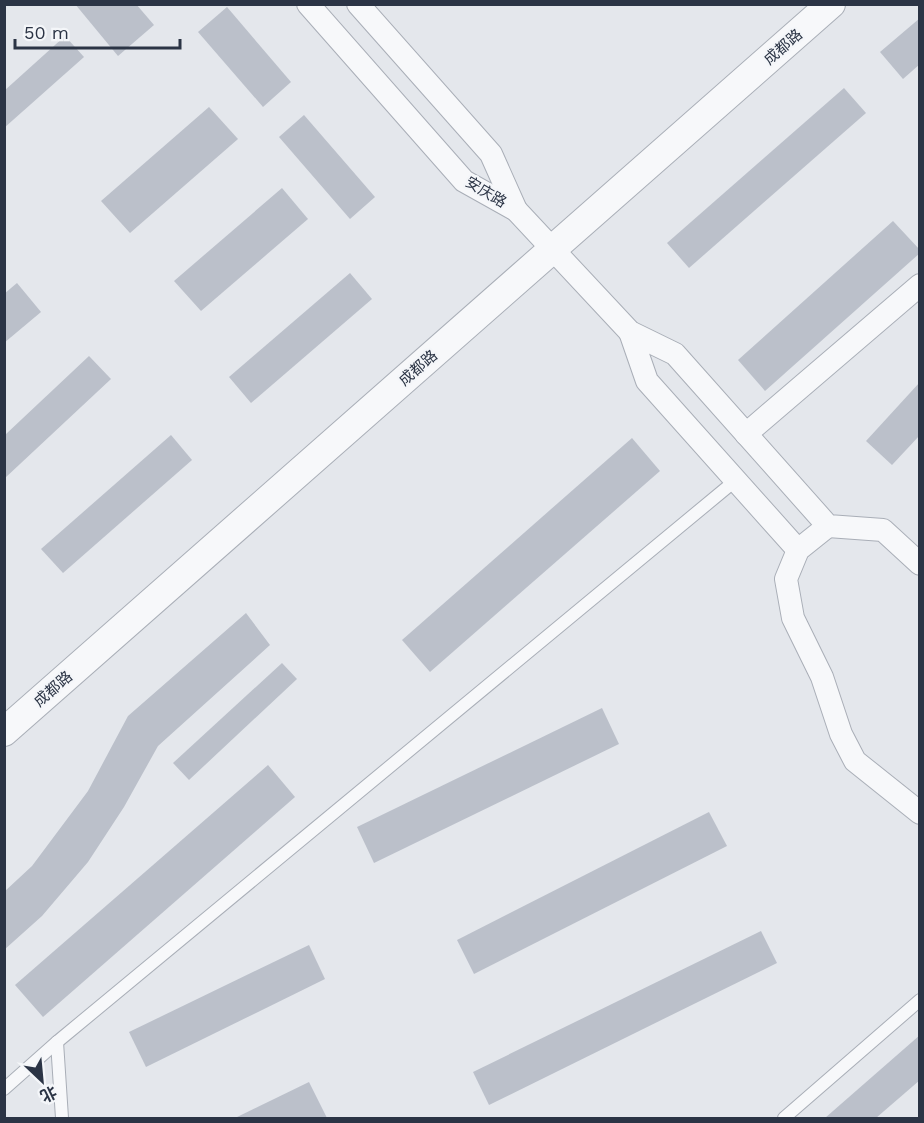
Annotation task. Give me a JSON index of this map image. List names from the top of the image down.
{
  "streets": {
    "street": ["成都路", "安庆路"]
  },
  "scale_bar": "50 m",
  "north": "bottom right"
}
